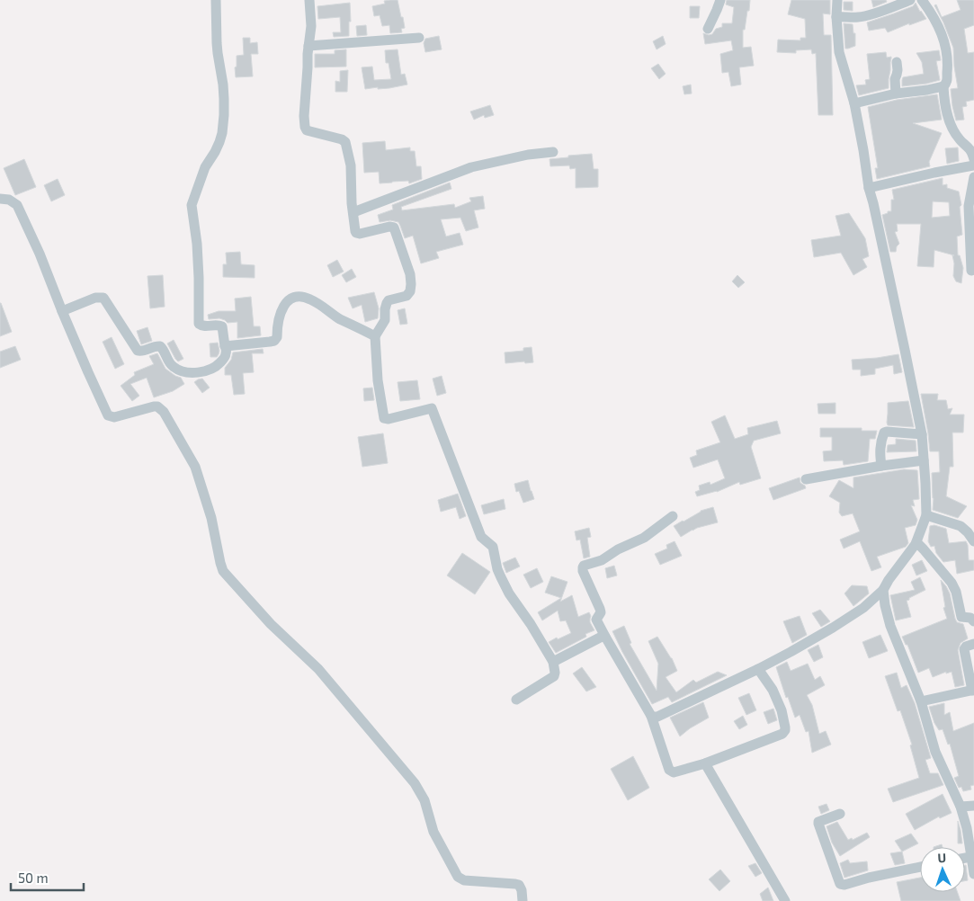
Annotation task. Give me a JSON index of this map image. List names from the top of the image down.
{
  "scale_bar": "50 m",
  "north": "top"
}
